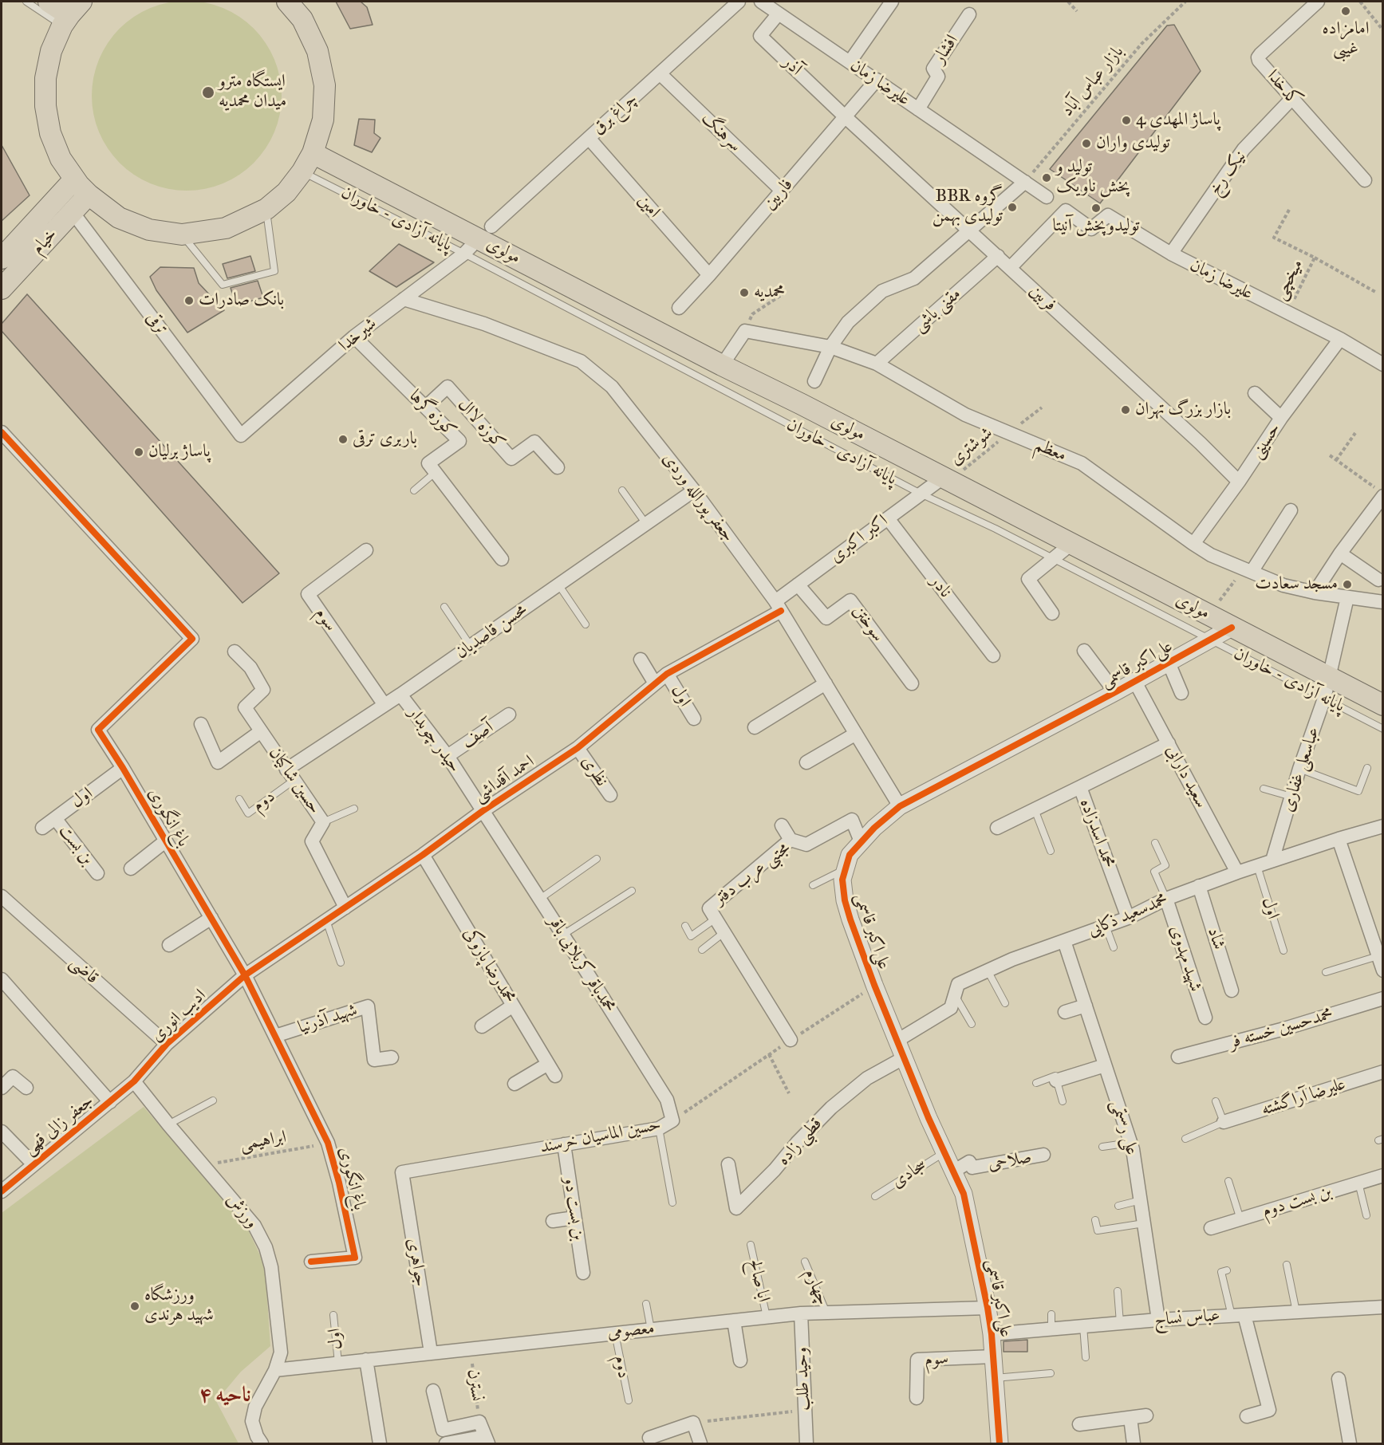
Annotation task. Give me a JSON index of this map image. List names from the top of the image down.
{
  "streets": {
    "main road": ["خیام", "مولوی"],
    "street": [
      "افشار",
      "آذر",
      "علیرضا زمان",
      "کدخدا",
      "چراغ برق",
      "سرهنگ",
      "نیک رخ",
      "فاربین",
      "امین",
      "فربین",
      "مقنی باشی",
      "ترقی",
      "شیرخدا",
      "کوزه‌گرها",
      "کوزه لاال",
      "حسینی",
      "معظم",
      "جعفر پورالله وردی",
      "اکبر اکبری",
      "نادر",
      "سوم",
      "سوختن",
      "محسن قاصدیان",
      "علی‌اکبر قاسمی",
      "اول",
      "آصف",
      "حیدر چوبدار",
      "عباسعلی غفاری",
      "نظری",
      "سعید دارابی",
      "احمد آقداشی",
      "حسین شاکیان",
      "باغ انگوری",
      "محمد اسدزاده",
      "بن بست",
      "مجتبی عرب دفتر",
      "محمدسعید ذکایی",
      "شاد",
      "شهید مهدوی",
      "محمدباقر کربلایی باقر",
      "محمدرضا پازوکی",
      "قاضی",
      "ادیب انوری",
      "شهید آذرنیا",
      "محمدحسین خسته فر",
      "علیرضا آراگشته",
      "جعفر زالی قهی",
      "علی رستمی",
      "حسین الماسیان خرسند",
      "قطبی زاده",
      "صلاحی",
      "بن بست دوم",
      "بن بست دو",
      "ورزش",
      "جواهری",
      "عباس نساج",
      "معصومی",
      "وحید طلب",
      "نسترن"
    ],
    "lane": [
      "پایانه آزادی - خاوران",
      "دوم",
      "سجادی",
      "ابا صالح",
      "چهارم"
    ],
    "path": [
      "بازار عباس آباد",
      "میخچی",
      "شوشتری",
      "ابراهیمی"
    ]
  },
  "crossings": [
    ["افشار", "علیرضا زمان"],
    ["آذر", "علیرضا زمان"],
    ["آذر", "فاربین"],
    ["آذر", "فربین"],
    ["بازار عباس آباد", "علیرضا زمان"],
    ["علیرضا زمان", "نیک رخ"],
    ["علیرضا زمان", "فاربین"],
    ["علیرضا زمان", "میخچی"],
    ["علیرضا زمان", "فربین"],
    ["علیرضا زمان", "حسینی"],
    ["کدخدا", "نیک رخ"],
    ["چراغ برق", "سرهنگ"],
    ["چراغ برق", "امین"],
    ["چراغ برق", "مولوی"],
    ["چراغ برق", "شیرخدا"],
    ["سرهنگ", "فاربین"],
    ["فاربین", "امین"],
    ["فاربین", "فربین"],
    ["پایانه آزادی - خاوران", "شیرخدا"],
    ["پایانه آزادی - خاوران", "اکبر اکبری"],
    ["پایانه آزادی - خاوران", "علی‌اکبر قاسمی"],
    ["پایانه آزادی - خاوران", "عباسعلی غفاری"],
    ["خیام", "ترقی"],
    ["مولوی", "شیرخدا"],
    ["مولوی", "شوشتری"],
    ["مولوی", "اکبر اکبری"],
    ["مولوی", "علی‌اکبر قاسمی"],
    ["مولوی", "عباسعلی غفاری"],
    ["فربین", "مقنی باشی"],
    ["فربین", "حسینی"],
    ["مقنی باشی", "معظم"],
    ["ترقی", "شیرخدا"],
    ["شیرخدا", "کوزه‌گرها"],
    ["شیرخدا", "جعفر پورالله وردی"],
    ["کوزه‌گرها", "کوزه لاال"],
    ["حسینی", "معظم"],
    ["شوشتری", "معظم"],
    ["شوشتری", "اکبر اکبری"],
    ["معظم", "عباسعلی غفاری"],
    ["جعفر پورالله وردی", "اکبر اکبری"],
    ["جعفر پورالله وردی", "محسن قاصدیان"],
    ["جعفر پورالله وردی", "علی‌اکبر قاسمی"],
    ["جعفر پورالله وردی", "احمد آقداشی"],
    ["اکبر اکبری", "نادر"],
    ["اکبر اکبری", "سوختن"],
    ["اکبر اکبری", "احمد آقداشی"],
    ["سوم", "محسن قاصدیان"],
    ["سوم", "علی‌اکبر قاسمی"],
    ["محسن قاصدیان", "حیدر چوبدار"],
    ["محسن قاصدیان", "حسین شاکیان"],
    ["محسن قاصدیان", "دوم"],
    ["علی‌اکبر قاسمی", "سعید دارابی"],
    ["علی‌اکبر قاسمی", "مجتبی عرب دفتر"],
    ["علی‌اکبر قاسمی", "محمدسعید ذکایی"],
    ["علی‌اکبر قاسمی", "حسین الماسیان خرسند"],
    ["علی‌اکبر قاسمی", "قطبی زاده"],
    ["علی‌اکبر قاسمی", "صلاحی"],
    ["علی‌اکبر قاسمی", "سجادی"],
    ["علی‌اکبر قاسمی", "عباس نساج"],
    ["علی‌اکبر قاسمی", "معصومی"],
    ["اول", "احمد آقداشی"],
    ["اول", "باغ انگوری"],
    ["اول", "بن بست"],
    ["اول", "محمدسعید ذکایی"],
    ["اول", "معصومی"],
    ["آصف", "حیدر چوبدار"],
    ["حیدر چوبدار", "احمد آقداشی"],
    ["حیدر چوبدار", "محمدباقر کربلایی باقر"],
    ["عباسعلی غفاری", "محمدسعید ذکایی"],
    ["نظری", "احمد آقداشی"],
    ["سعید دارابی", "محمد اسدزاده"],
    ["سعید دارابی", "محمدسعید ذکایی"],
    ["احمد آقداشی", "حسین شاکیان"],
    ["احمد آقداشی", "باغ انگوری"],
    ["احمد آقداشی", "محمدباقر کربلایی باقر"],
    ["احمد آقداشی", "محمدرضا پازوکی"],
    ["احمد آقداشی", "ادیب انوری"],
    ["حسین شاکیان", "دوم"],
    ["دوم", "معصومی"],
    ["باغ انگوری", "ادیب انوری"],
    ["باغ انگوری", "شهید آذرنیا"],
    ["باغ انگوری", "ابراهیمی"],
    ["محمد اسدزاده", "محمدسعید ذکایی"],
    ["محمدسعید ذکایی", "شاد"],
    ["محمدسعید ذکایی", "شهید مهدوی"],
    ["محمدسعید ذکایی", "علی رستمی"],
    ["محمدباقر کربلایی باقر", "حسین الماسیان خرسند"],
    ["قاضی", "ادیب انوری"],
    ["ادیب انوری", "جعفر زالی قهی"],
    ["ادیب انوری", "ورزش"],
    ["جعفر زالی قهی", "ورزش"],
    ["علی رستمی", "عباس نساج"],
    ["حسین الماسیان خرسند", "بن بست دو"],
    ["حسین الماسیان خرسند", "جواهری"],
    ["ابراهیمی", "ورزش"],
    ["ورزش", "معصومی"],
    ["جواهری", "معصومی"],
    ["ابا صالح", "معصومی"],
    ["چهارم", "معصومی"],
    ["معصومی", "وحید طلب"],
    ["معصومی", "نسترن"]
  ],
  "districts": ["ناحیه ۴"],
  "places": [
    "امامزاده غیبی",
    "ایستگاه مترو میدان محمدیه",
    "پاساژ المهدی 4",
    "تولیدی واران",
    "تولید و پخش ناویک",
    "BBR گروه تولیدی بهمن",
    "تولیدوپخش آنیتا",
    "محمدیه",
    "بانک صادرات",
    "بازار بزرگ تهران",
    "باربری ترقی",
    "پاساژ برلیان",
    "مسجد سعادت",
    "ورزشگاه شهید هرندی"
  ]
}
